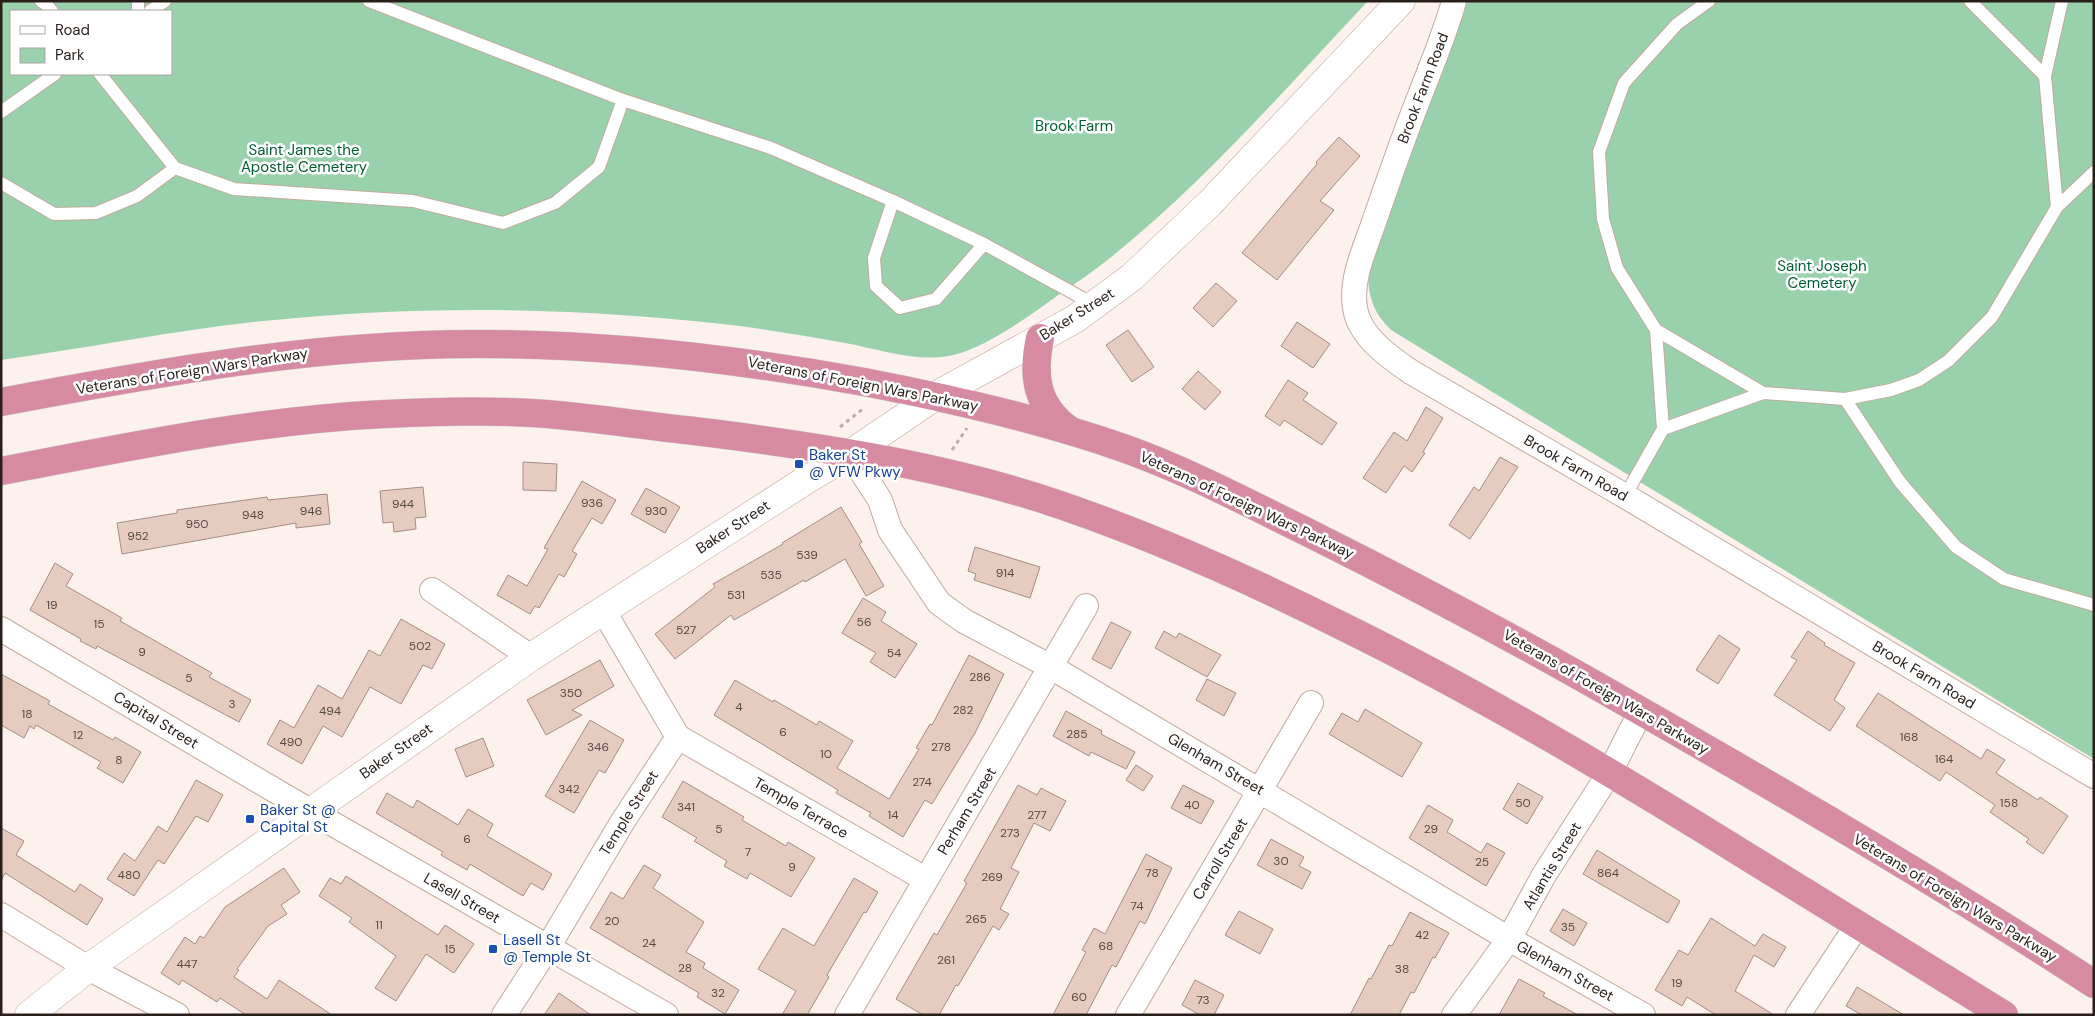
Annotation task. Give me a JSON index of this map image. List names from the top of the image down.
{
  "streets": {
    "highway": ["Veterans of Foreign Wars Parkway"],
    "street": [
      "Brook Farm Road",
      "Baker Street",
      "Capital Street",
      "Glenham Street",
      "Temple Terrace",
      "Perham Street",
      "Temple Street",
      "Carroll Street",
      "Atlantis Street",
      "Lasell Street"
    ]
  },
  "crossings": [
    ["Baker Street", "Veterans of Foreign Wars Parkway"],
    ["Baker Street", "Capital Street"],
    ["Baker Street", "Glenham Street"],
    ["Baker Street", "Lasell Street"],
    ["Veterans of Foreign Wars Parkway", "Atlantis Street"],
    ["Capital Street", "Lasell Street"],
    ["Glenham Street", "Perham Street"],
    ["Glenham Street", "Carroll Street"],
    ["Glenham Street", "Atlantis Street"],
    ["Temple Terrace", "Perham Street"],
    ["Temple Terrace", "Temple Street"],
    ["Temple Street", "Lasell Street"]
  ],
  "parks": ["Brook Farm", "Saint James the Apostle Cemetery", "Saint Joseph Cemetery"],
  "places": {
    "transit": ["Baker St @ VFW Pkwy", "Baker St @ Capital St", "Lasell St @ Temple St"]
  },
  "house_numbers": [
    "936",
    "944",
    "946",
    "930",
    "948",
    "950",
    "952",
    "539",
    "914",
    "535",
    "531",
    "19",
    "56",
    "15",
    "527",
    "502",
    "9",
    "54",
    "286",
    "5",
    "350",
    "3",
    "4",
    "282",
    "494",
    "18",
    "6",
    "285",
    "12",
    "168",
    "490",
    "346",
    "278",
    "10",
    "164",
    "8",
    "274",
    "342",
    "50",
    "158",
    "40",
    "341",
    "14",
    "277",
    "5",
    "29",
    "273",
    "6",
    "7",
    "30",
    "25",
    "9",
    "78",
    "864",
    "480",
    "269",
    "74",
    "265",
    "20",
    "11",
    "35",
    "42",
    "24",
    "68",
    "15",
    "261",
    "447",
    "28",
    "38",
    "19",
    "32",
    "60",
    "73"
  ],
  "legend": ["Road", "Park"]
}
